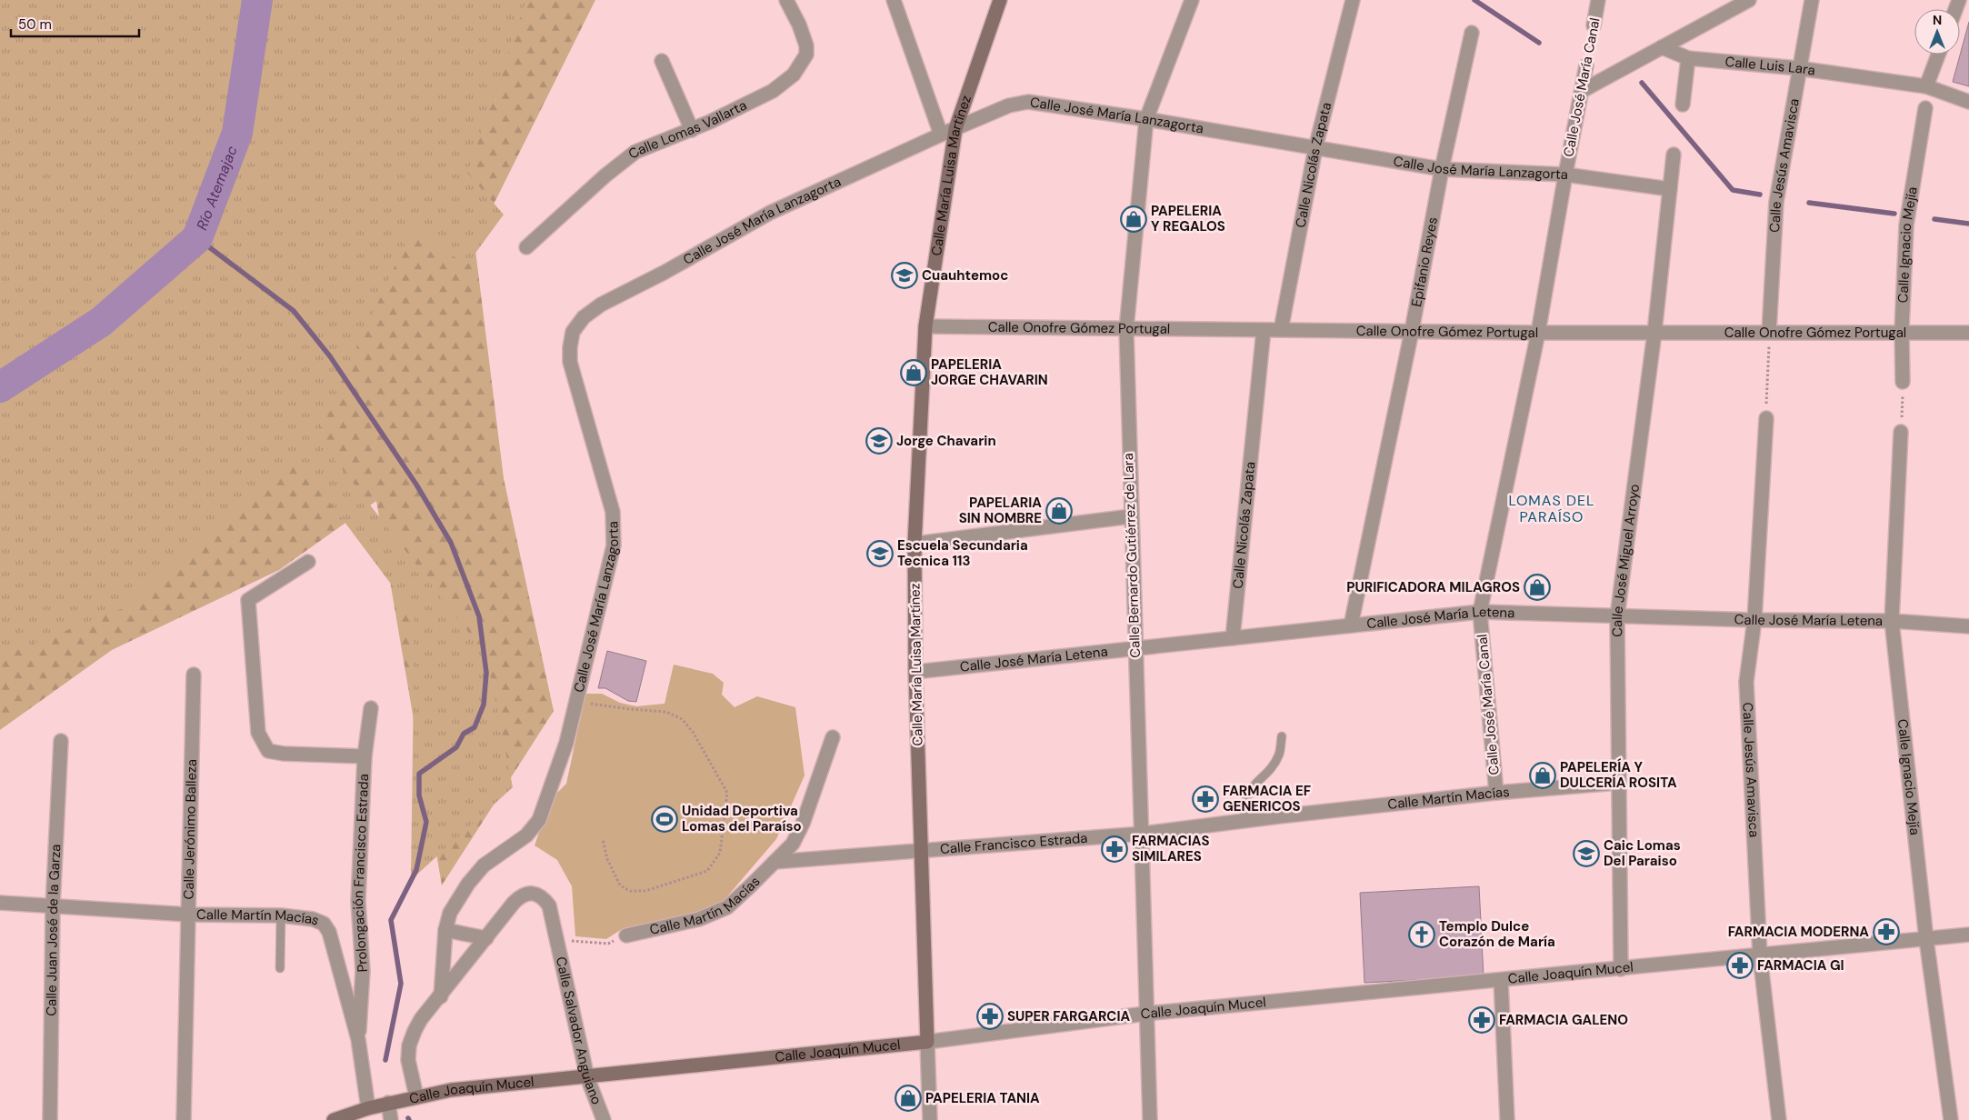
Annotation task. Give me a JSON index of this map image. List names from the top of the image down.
{
  "streets": {
    "street": [
      "Calle Luis Lara",
      "Calle José María Canal",
      "Calle José María Lanzagorta",
      "Calle Lomas Vallarta",
      "Calle Nicolás Zapata",
      "Calle Jesús Amavisca",
      "Calle María Luisa Martínez",
      "Calle Ignacio Mejía",
      "Epifanio Reyes",
      "Calle Onofre Gómez Portugal",
      "Calle Bernardo Gutiérrez de Lara",
      "Calle José Miguel Arroyo",
      "Calle José María Letena",
      "Calle Martín Macías",
      "Calle Jerónimo Balleza",
      "Calle Francisco Estrada",
      "Prolongación Francisco Estrada",
      "Calle Juan José de la Garza",
      "Calle Joaquín Mucel",
      "Calle Salvador Anguiano"
    ]
  },
  "crossings": [
    ["Calle Luis Lara", "Calle Jesús Amavisca"],
    ["Calle José María Canal", "Calle José María Lanzagorta"],
    ["Calle José María Canal", "Calle Onofre Gómez Portugal"],
    ["Calle José María Canal", "Calle José María Letena"],
    ["Calle José María Canal", "Calle Martín Macías"],
    ["Calle José María Lanzagorta", "Calle Nicolás Zapata"],
    ["Calle José María Lanzagorta", "Calle María Luisa Martínez"],
    ["Calle José María Lanzagorta", "Epifanio Reyes"],
    ["Calle José María Lanzagorta", "Calle Bernardo Gutiérrez de Lara"],
    ["Calle José María Lanzagorta", "Calle José Miguel Arroyo"],
    ["Calle Nicolás Zapata", "Calle Onofre Gómez Portugal"],
    ["Calle Nicolás Zapata", "Calle José María Letena"],
    ["Calle Jesús Amavisca", "Calle Onofre Gómez Portugal"],
    ["Calle Jesús Amavisca", "Calle José María Letena"],
    ["Calle Jesús Amavisca", "Calle Joaquín Mucel"],
    ["Calle María Luisa Martínez", "Calle Onofre Gómez Portugal"],
    ["Calle María Luisa Martínez", "Calle José María Letena"],
    ["Calle María Luisa Martínez", "Calle Francisco Estrada"],
    ["Calle María Luisa Martínez", "Calle Joaquín Mucel"],
    ["Calle Ignacio Mejía", "Calle Onofre Gómez Portugal"],
    ["Calle Ignacio Mejía", "Calle José María Letena"],
    ["Calle Ignacio Mejía", "Calle Joaquín Mucel"],
    ["Epifanio Reyes", "Calle Onofre Gómez Portugal"],
    ["Epifanio Reyes", "Calle José María Letena"],
    ["Calle Onofre Gómez Portugal", "Calle Bernardo Gutiérrez de Lara"],
    ["Calle Onofre Gómez Portugal", "Calle José Miguel Arroyo"],
    ["Calle Bernardo Gutiérrez de Lara", "Calle José María Letena"],
    ["Calle Bernardo Gutiérrez de Lara", "Calle Francisco Estrada"],
    ["Calle Bernardo Gutiérrez de Lara", "Calle Joaquín Mucel"],
    ["Calle José Miguel Arroyo", "Calle José María Letena"],
    ["Calle José Miguel Arroyo", "Calle Martín Macías"],
    ["Calle José Miguel Arroyo", "Calle Joaquín Mucel"],
    ["Calle Martín Macías", "Calle Jerónimo Balleza"],
    ["Calle Martín Macías", "Calle Francisco Estrada"],
    ["Calle Martín Macías", "Prolongación Francisco Estrada"],
    ["Calle Martín Macías", "Calle Juan José de la Garza"],
    ["Calle Martín Macías", "Calle Joaquín Mucel"],
    ["Calle Joaquín Mucel", "Calle Salvador Anguiano"]
  ],
  "districts": ["LOMAS DEL PARAÍSO"],
  "water": ["Río Atemajac"],
  "places": {
    "shop": [
      "PAPELERIA Y REGALOS",
      "PAPELERIA JORGE CHAVARIN",
      "PAPELARIA SIN NOMBRE",
      "PURIFICADORA MILAGROS",
      "PAPELERÍA Y DULCERÍA ROSITA",
      "PAPELERIA TANIA"
    ],
    "school or university": [
      "Cuauhtemoc",
      "Jorge Chavarin",
      "Escuela Secundaria Tecnica 113",
      "Caic Lomas Del Paraiso"
    ],
    "pharmacy": [
      "FARMACIA EF GENERICOS",
      "FARMACIAS SIMILARES",
      "FARMACIA MODERNA",
      "FARMACIA GI",
      "SUPER FARGARCIA",
      "FARMACIA GALENO"
    ],
    "sports": ["Unidad Deportiva Lomas del Paraíso"],
    "church": ["Templo Dulce Corazón de María"]
  },
  "scale_bar": "50 m",
  "north": "top"
}
